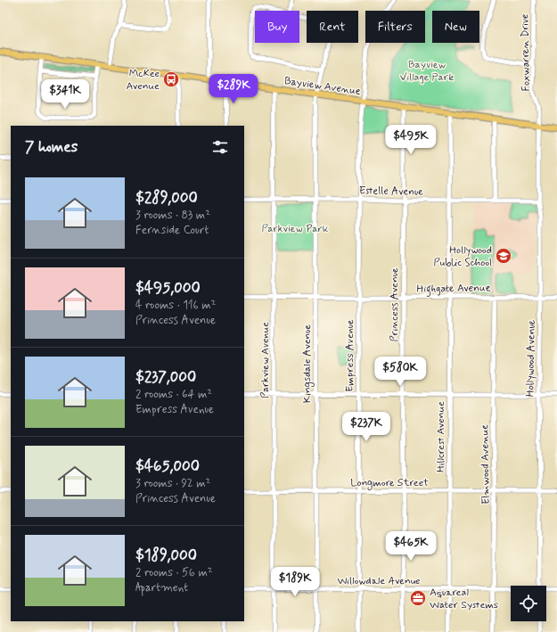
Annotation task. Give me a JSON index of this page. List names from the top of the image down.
{
  "streets": {
    "main road": ["Bayview Avenue"],
    "street": [
      "Foxwarren Drive",
      "Estelle Avenue",
      "Highgate Avenue",
      "Princess Avenue",
      "Empress Avenue",
      "Hollywood Avenue",
      "Parkview Avenue",
      "Kingsdale Avenue",
      "Hillcrest Avenue",
      "Elmwood Avenue",
      "Longmore Street",
      "Willowdale Avenue"
    ]
  },
  "crossings": [
    ["Foxwarren Drive", "Bayview Avenue"],
    ["Foxwarren Drive", "Hollywood Avenue"],
    ["Bayview Avenue", "Princess Avenue"],
    ["Bayview Avenue", "Empress Avenue"],
    ["Bayview Avenue", "Hollywood Avenue"],
    ["Bayview Avenue", "Parkview Avenue"],
    ["Bayview Avenue", "Kingsdale Avenue"],
    ["Bayview Avenue", "Hillcrest Avenue"],
    ["Estelle Avenue", "Princess Avenue"],
    ["Estelle Avenue", "Empress Avenue"],
    ["Estelle Avenue", "Hollywood Avenue"],
    ["Estelle Avenue", "Parkview Avenue"],
    ["Estelle Avenue", "Kingsdale Avenue"],
    ["Estelle Avenue", "Hillcrest Avenue"],
    ["Highgate Avenue", "Princess Avenue"],
    ["Highgate Avenue", "Empress Avenue"],
    ["Highgate Avenue", "Hollywood Avenue"],
    ["Highgate Avenue", "Parkview Avenue"],
    ["Highgate Avenue", "Kingsdale Avenue"],
    ["Highgate Avenue", "Hillcrest Avenue"],
    ["Highgate Avenue", "Elmwood Avenue"],
    ["Princess Avenue", "Longmore Street"],
    ["Princess Avenue", "Willowdale Avenue"],
    ["Empress Avenue", "Longmore Street"],
    ["Empress Avenue", "Willowdale Avenue"],
    ["Hollywood Avenue", "Longmore Street"],
    ["Parkview Avenue", "Longmore Street"],
    ["Parkview Avenue", "Willowdale Avenue"],
    ["Kingsdale Avenue", "Longmore Street"],
    ["Kingsdale Avenue", "Willowdale Avenue"],
    ["Hillcrest Avenue", "Longmore Street"],
    ["Hillcrest Avenue", "Willowdale Avenue"],
    ["Elmwood Avenue", "Longmore Street"],
    ["Elmwood Avenue", "Willowdale Avenue"]
  ],
  "parks": ["Bayview Village Park", "Parkview Park"],
  "places": {
    "bus stop": ["McKee Avenue"],
    "school or university": ["Hollywood Public School"],
    "office": ["Aquareal Water Systems"]
  },
  "page": {
    "chip": [
      "Buy",
      "Rent",
      "Filters",
      "New"
    ],
    "price": [
      "$289K",
      "$341K",
      "$495K",
      "$580K",
      "$237K",
      "$465K",
      "$189K"
    ],
    "heading": "7 homes",
    "list": [
      {
        "name": "$289,000",
        "note": "3 rooms · 83 m² · Fernside Court"
      },
      {
        "name": "$495,000",
        "note": "4 rooms · 116 m² · Princess Avenue"
      },
      {
        "name": "$237,000",
        "note": "2 rooms · 64 m² · Empress Avenue"
      },
      {
        "name": "$465,000",
        "note": "3 rooms · 92 m² · Princess Avenue"
      },
      {
        "name": "$189,000",
        "note": "2 rooms · 56 m² · Apartment"
      }
    ]
  }
}
